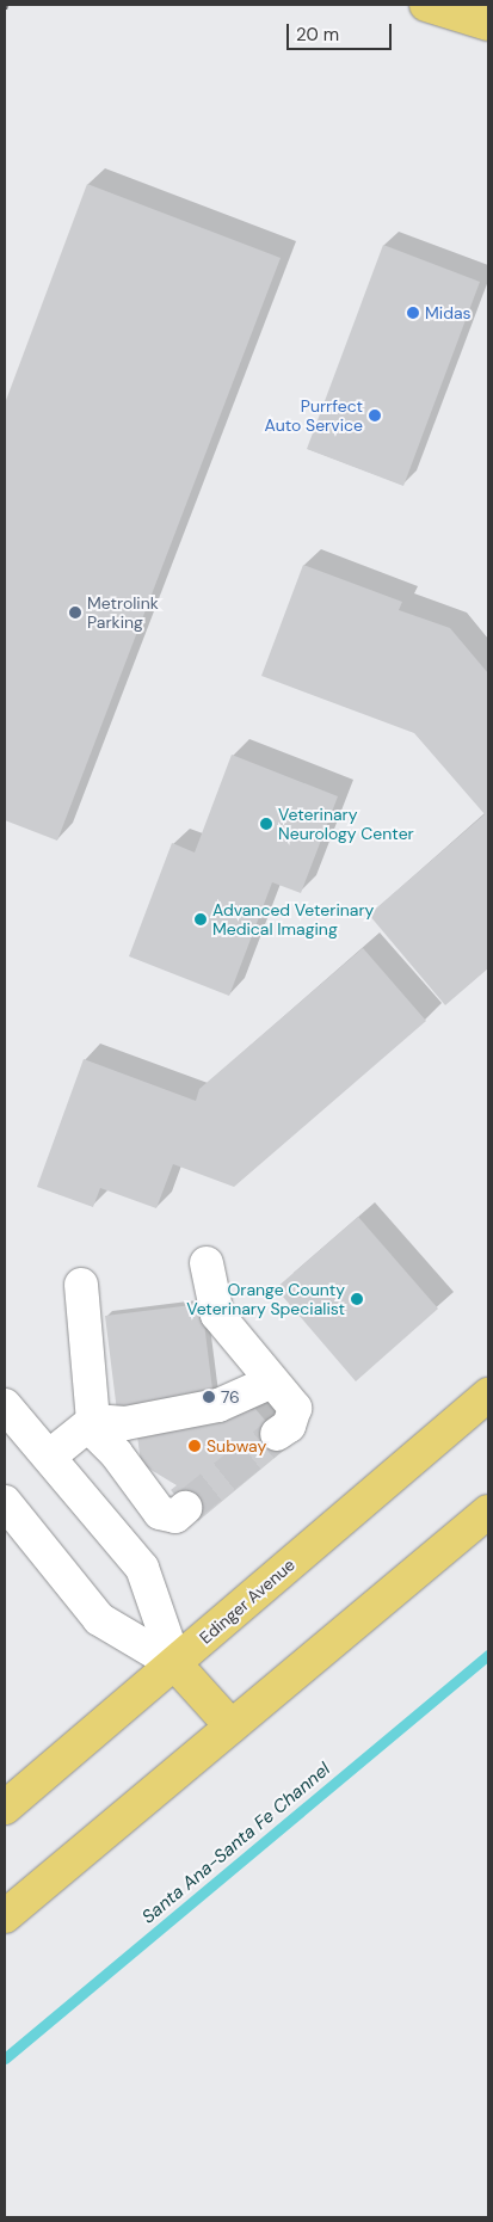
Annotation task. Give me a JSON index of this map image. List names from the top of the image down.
{
  "streets": {
    "main road": ["Edinger Avenue"]
  },
  "water": ["Santa Ana-Santa Fe Channel"],
  "places": [
    "Midas",
    "Purrfect Auto Service",
    "Metrolink Parking",
    "Veterinary Neurology Center",
    "Advanced Veterinary Medical Imaging",
    "Orange County Veterinary Specialist",
    "76",
    "Subway"
  ],
  "scale_bar": "20 m"
}
